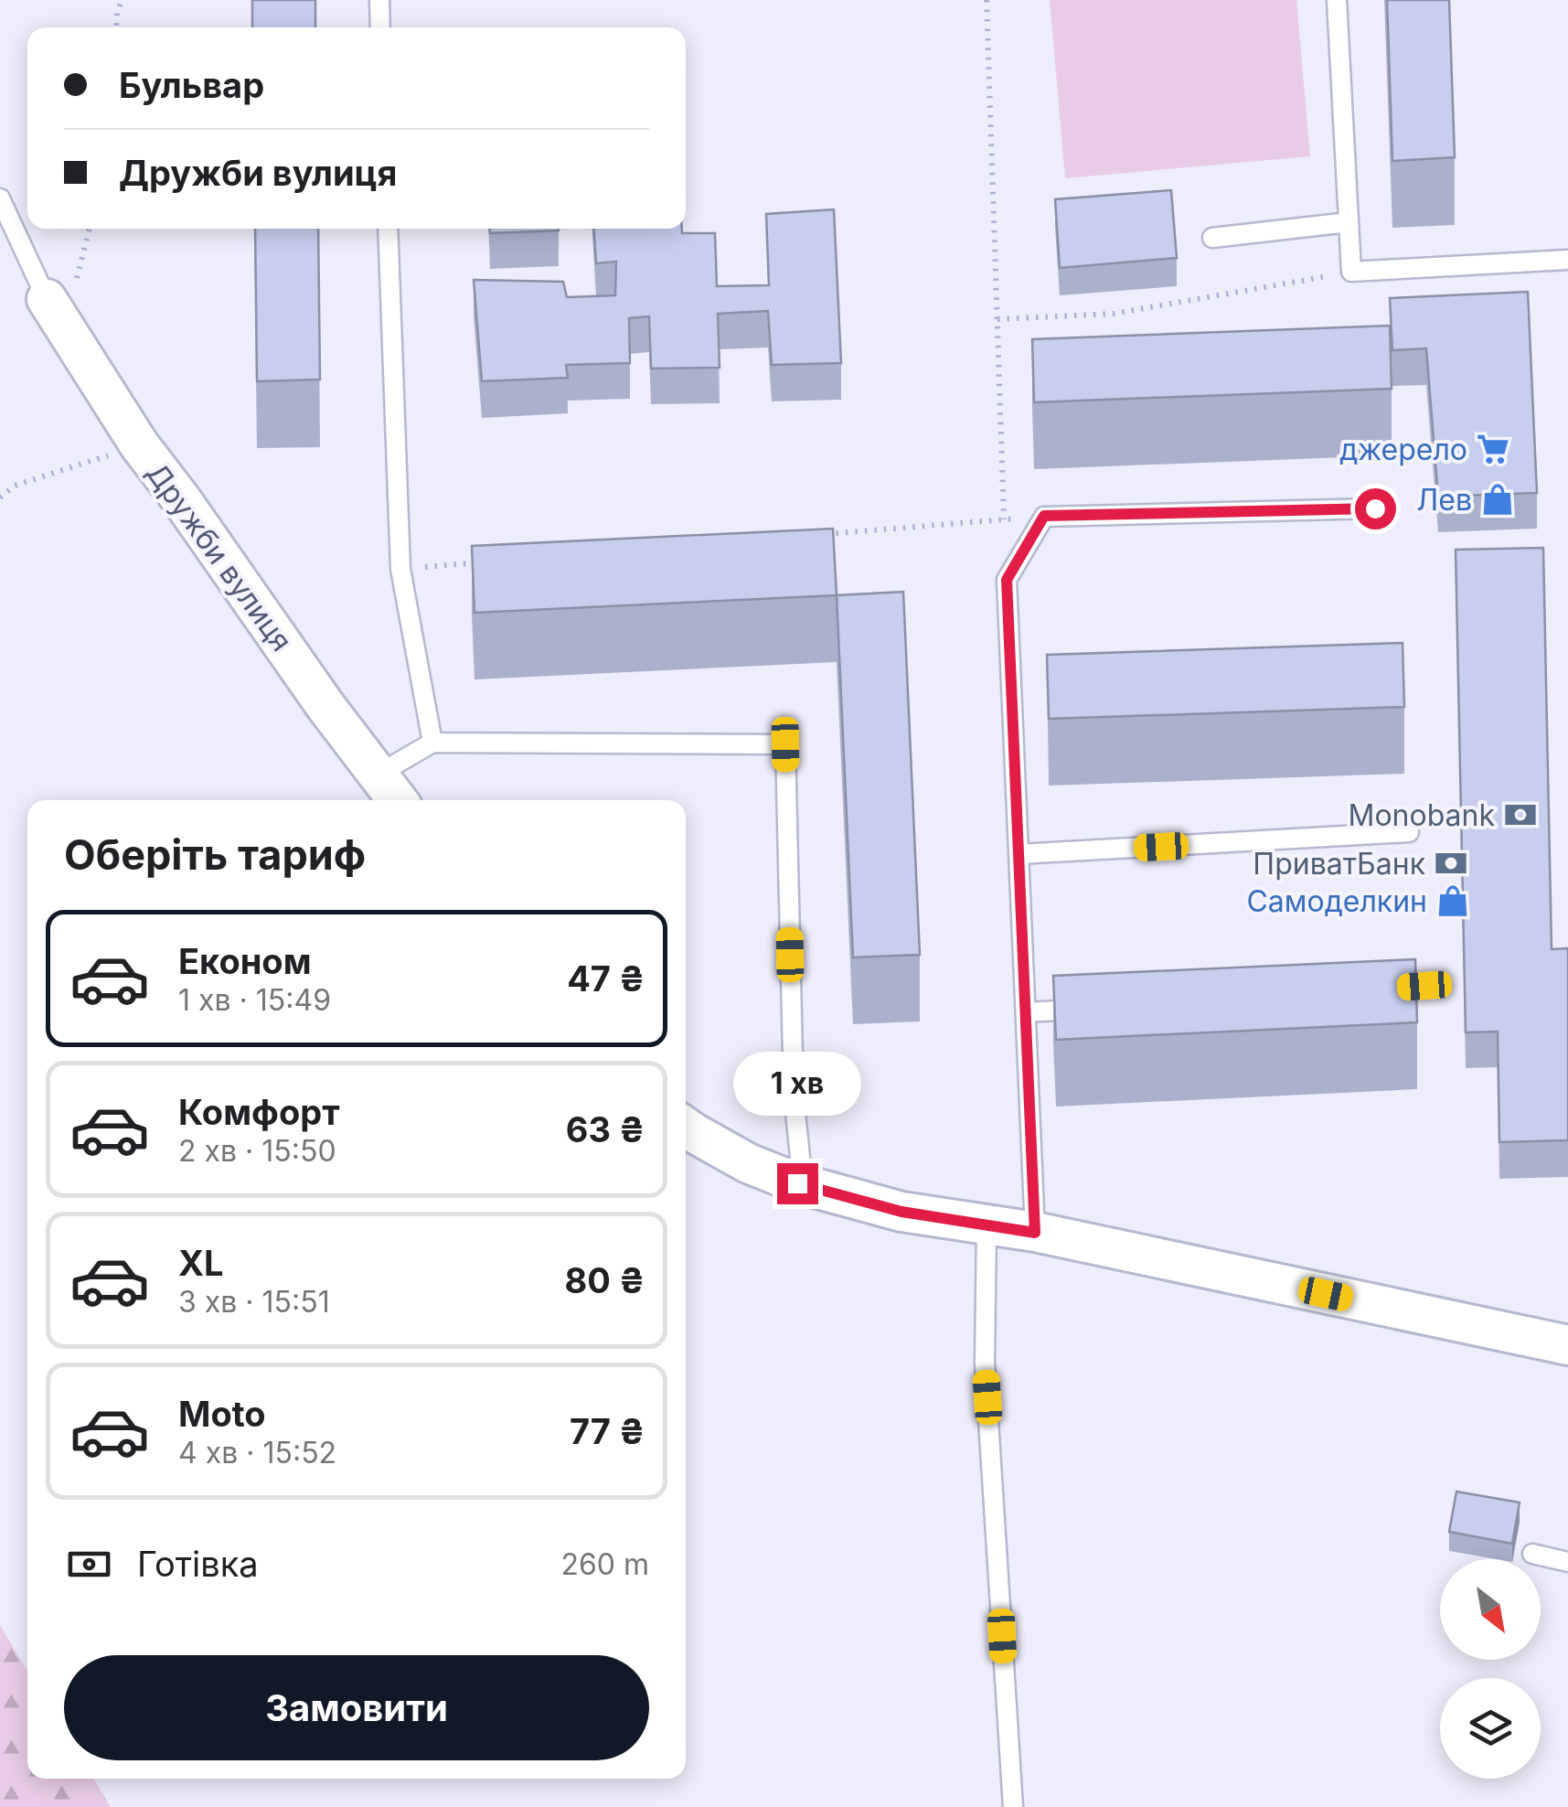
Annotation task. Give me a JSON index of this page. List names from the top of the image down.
{
  "streets": {
    "street": ["Дружби вулиця"]
  },
  "places": {
    "supermarket": ["джерело"],
    "shop": ["Лев", "Самоделкин"],
    "bank": ["Monobank", "ПриватБанк"]
  },
  "north": "bottom right",
  "page": {
    "banner": ["Бульвар", "Дружби вулиця"],
    "heading": "Оберіть тариф",
    "list": [
      {
        "name": "Економ",
        "note": "1 хв · 15:49",
        "value": "47 ₴"
      },
      {
        "name": "Комфорт",
        "note": "2 хв · 15:50",
        "value": "63 ₴"
      },
      {
        "name": "XL",
        "note": "3 хв · 15:51",
        "value": "80 ₴"
      },
      {
        "name": "Moto",
        "note": "4 хв · 15:52",
        "value": "77 ₴"
      }
    ],
    "bubble": "1 хв",
    "pay": ["Готівка", "260 m"],
    "buttons": "Замовити"
  }
}
